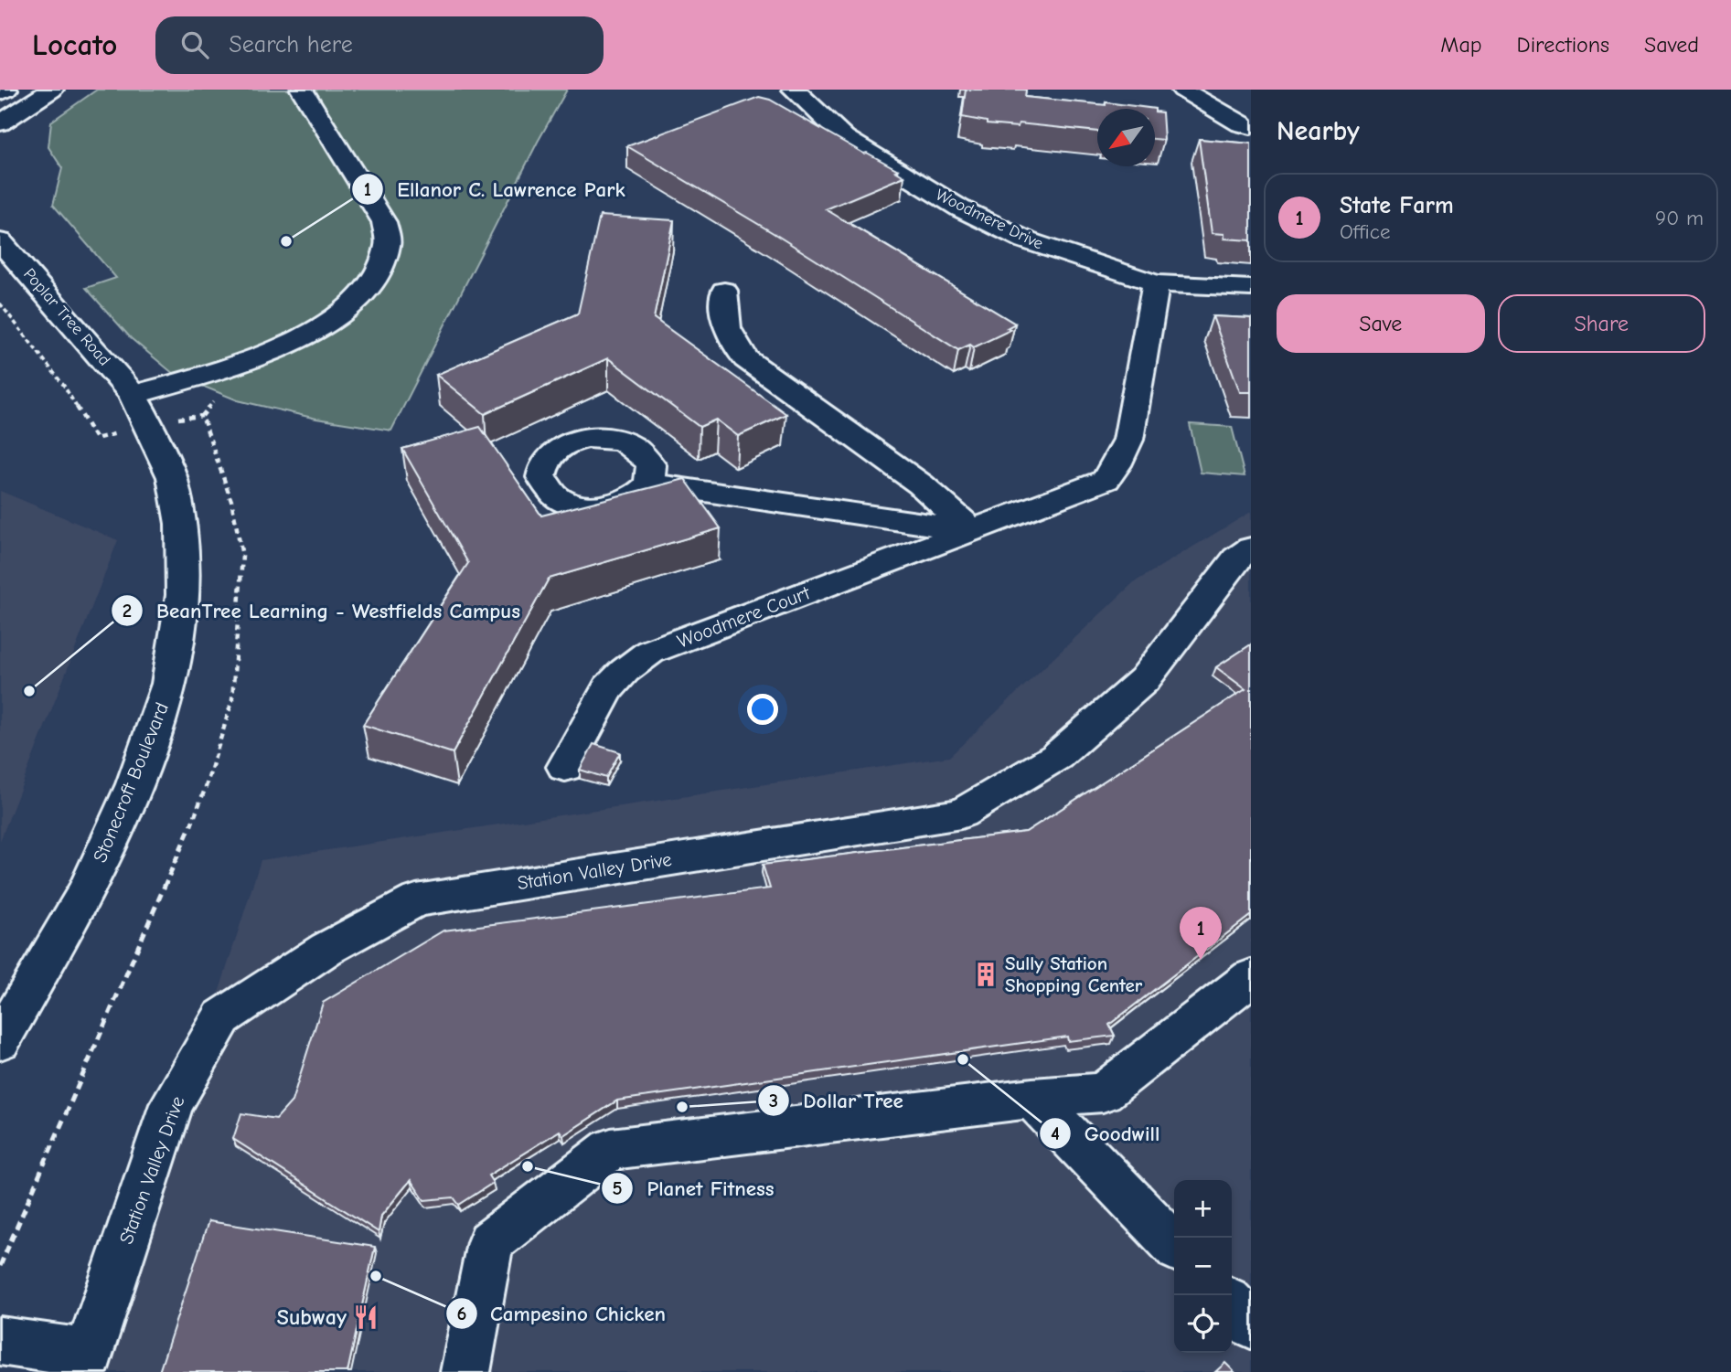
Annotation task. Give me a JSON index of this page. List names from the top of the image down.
{
  "streets": {
    "main road": [
      "Woodmere Drive",
      "Poplar Tree Road",
      "Woodmere Court",
      "Stonecroft Boulevard",
      "Station Valley Drive"
    ]
  },
  "crossings": [
    ["Woodmere Drive", "Woodmere Court"],
    ["Poplar Tree Road", "Stonecroft Boulevard"]
  ],
  "places": {
    "other": [
      "Ellanor C. Lawrence Park",
      "BeanTree Learning - Westfields Campus",
      "Goodwill",
      "Dollar Tree",
      "Planet Fitness",
      "Campesino Chicken"
    ],
    "building": ["Sully Station Shopping Center"],
    "restaurant": ["Subway"]
  },
  "north": "bottom left",
  "page": {
    "header": "Locato",
    "search": "Search here",
    "nav": ["Map", "Directions", "Saved"],
    "heading": "Nearby",
    "list": [
      {
        "mark": "1",
        "name": "State Farm",
        "note": "Office",
        "value": "90 m"
      }
    ],
    "buttons": ["Save", "Share"],
    "pins": "1",
    "map_buttons": ["+", "−"]
  }
}
